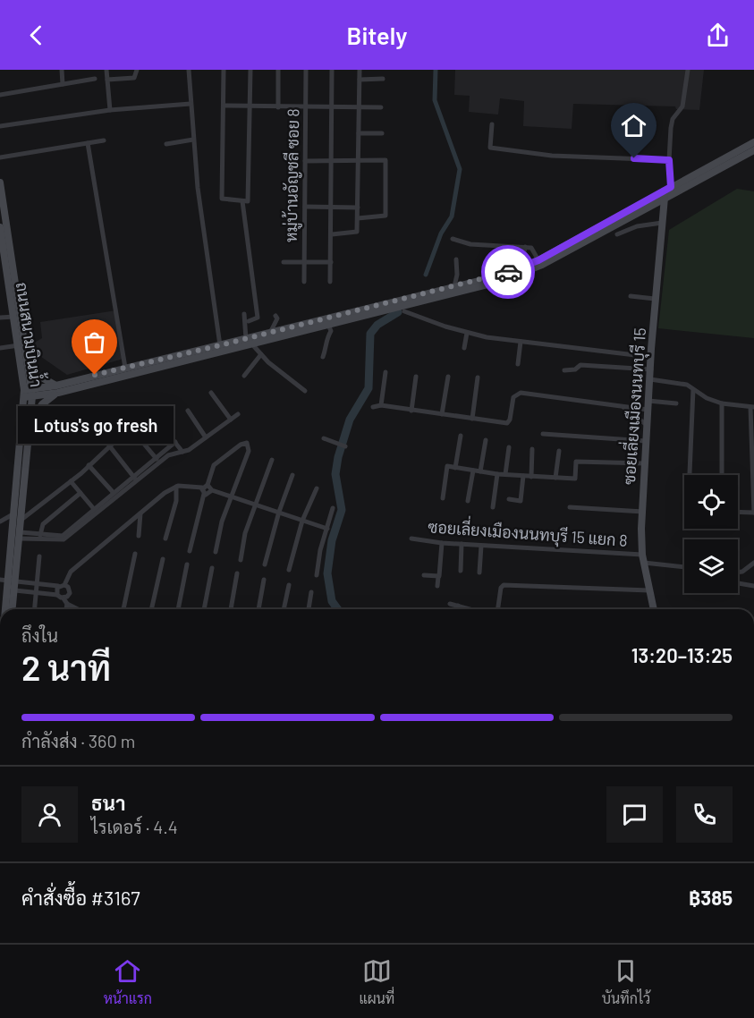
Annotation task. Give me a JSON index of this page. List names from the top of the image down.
{
  "streets": {
    "main road": ["ถนนสนามบินน้ำ", "ซอยเลี่ยงเมืองนนทบุรี 15"],
    "street": ["หมู่บ้านอัญชลี ซอย 8", "ซอยเลี่ยงเมืองนนทบุรี 15 แยก 8"]
  },
  "crossings": [
    ["ซอยเลี่ยงเมืองนนทบุรี 15", "ซอยเลี่ยงเมืองนนทบุรี 15 แยก 8"]
  ],
  "places": ["Lotus's go fresh"],
  "page": {
    "header": "Bitely",
    "bubble": "Lotus's go fresh",
    "heading": ["2 นาที", "ถึงใน", "13:20–13:25"],
    "panel": [
      "ธนา",
      "ไรเดอร์ · 4.4",
      "คำสั่งซื้อ #3167",
      "฿385"
    ],
    "bar": "กำลังส่ง · 360 m",
    "tabs": ["หน้าแรก", "แผนที่", "บันทึกไว้"]
  }
}
